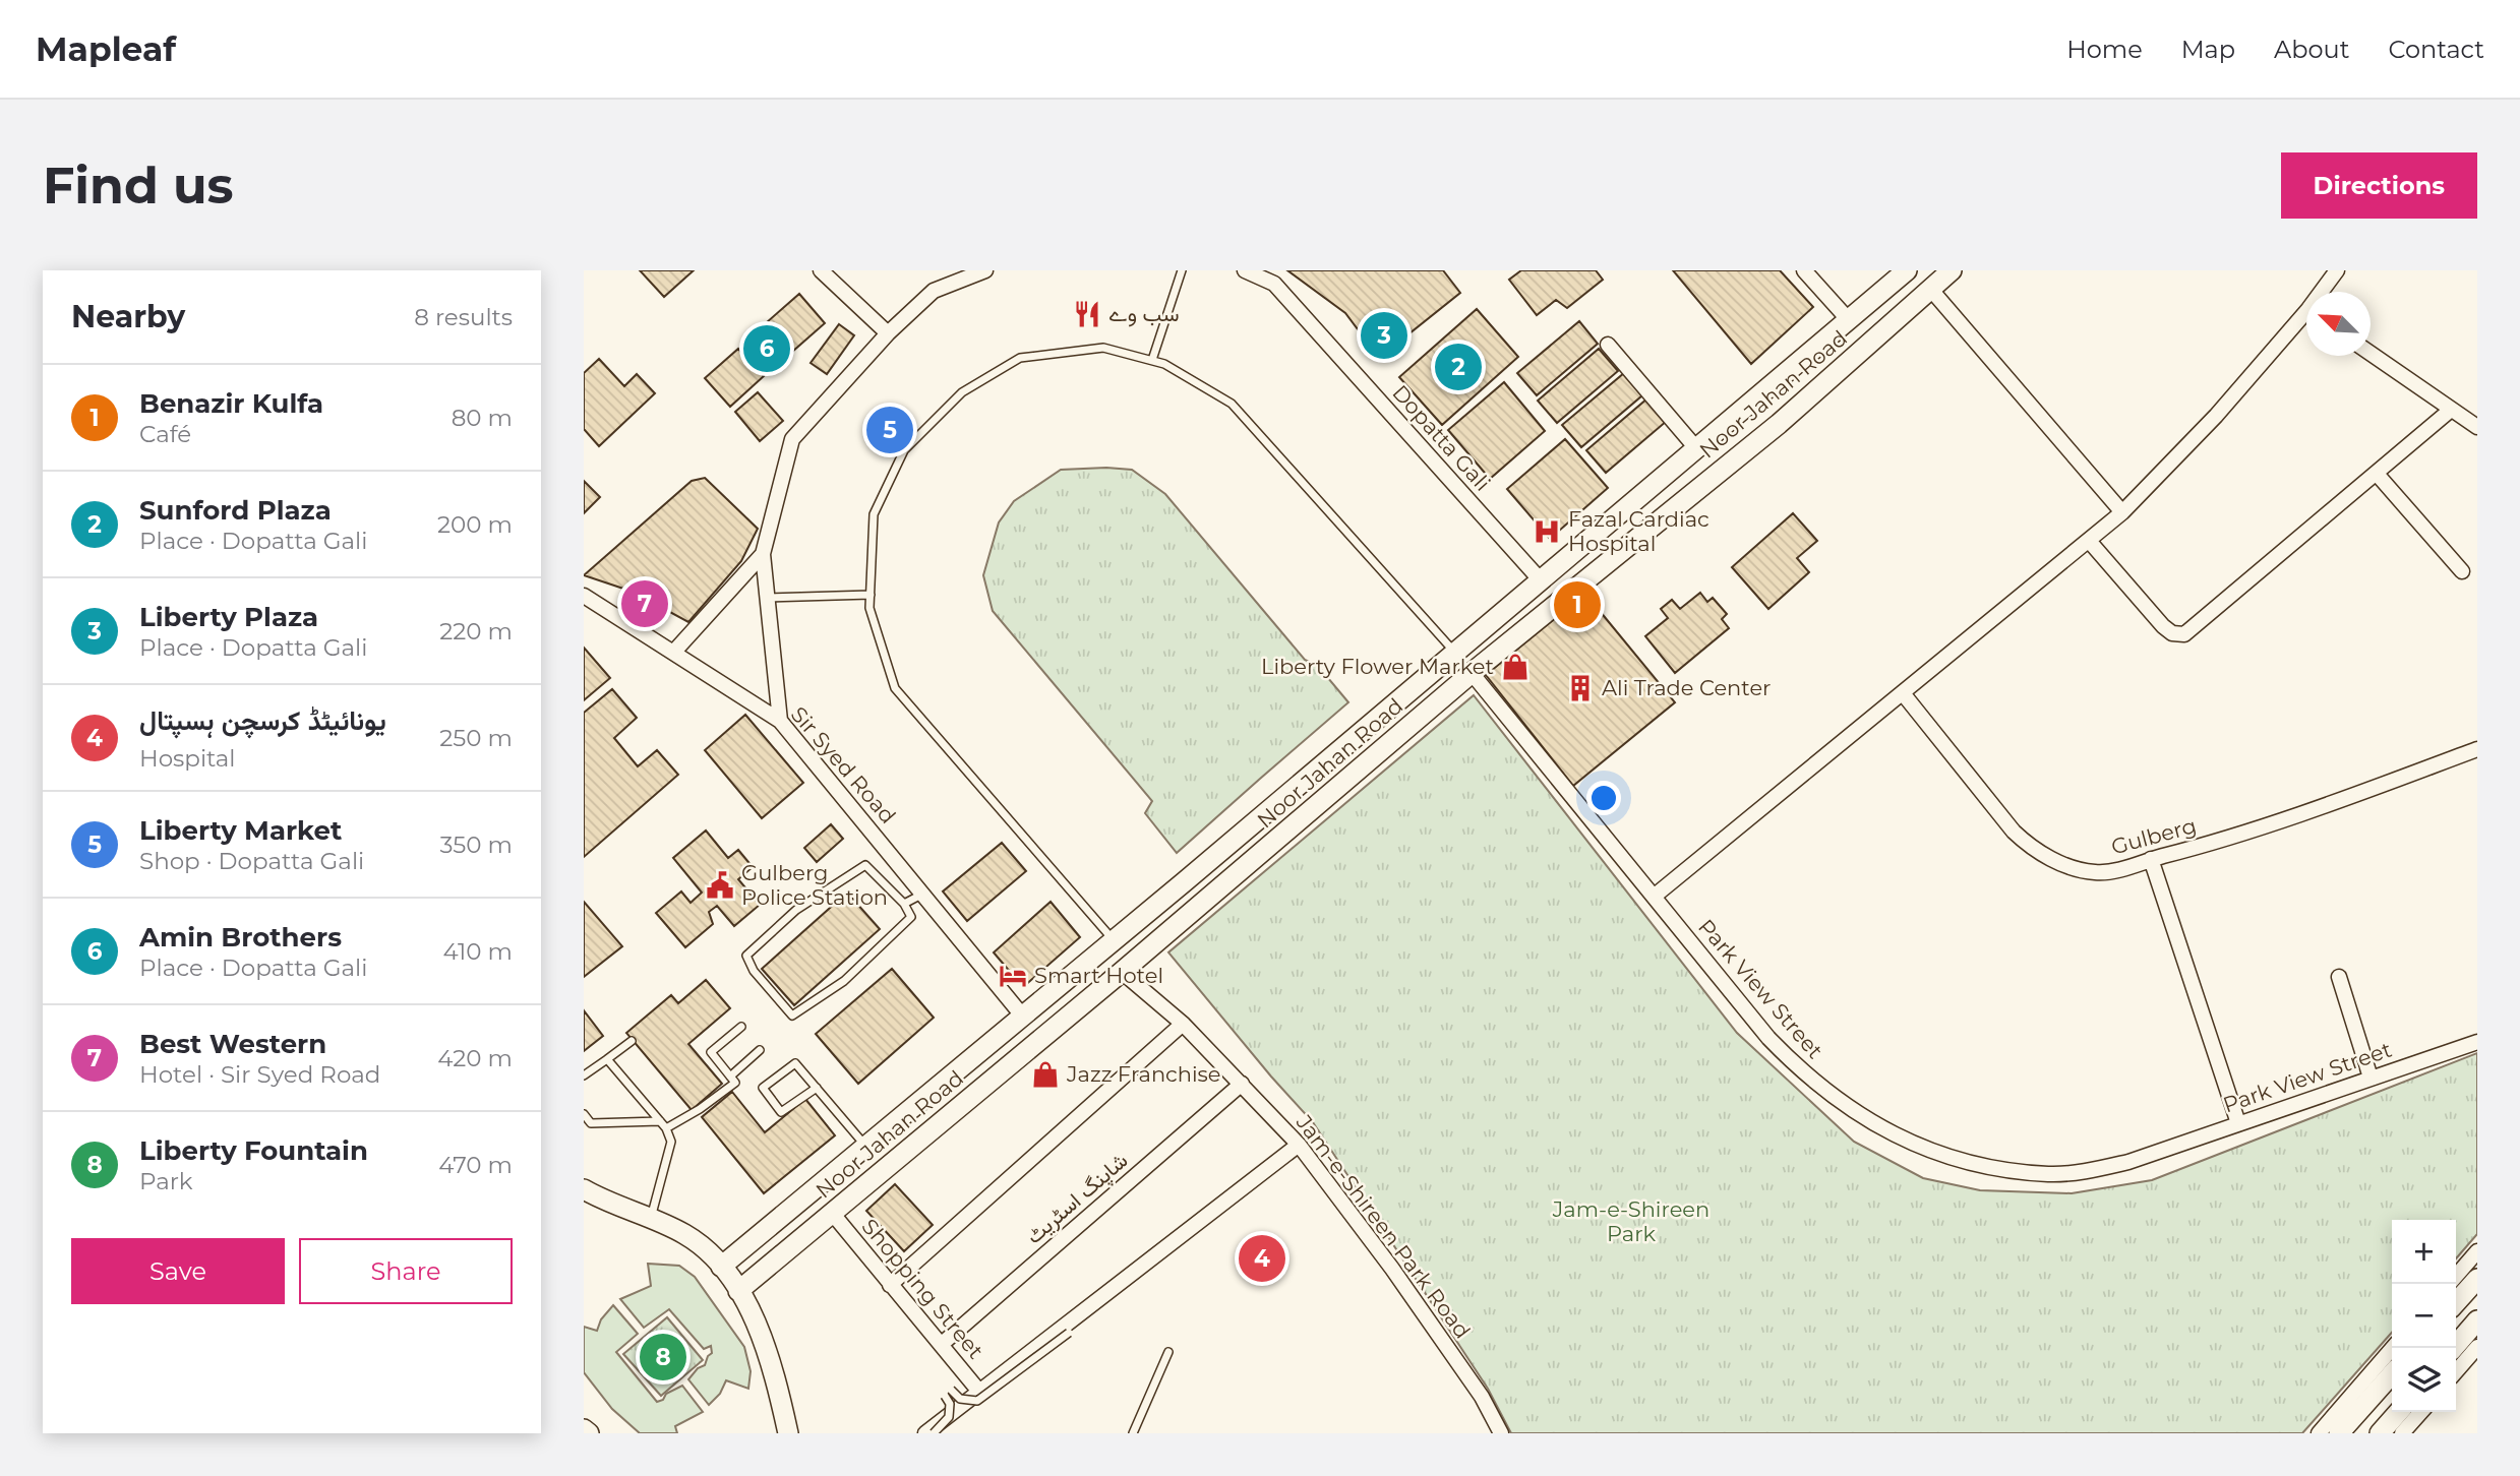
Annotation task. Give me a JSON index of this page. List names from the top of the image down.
{
  "streets": {
    "street": [
      "Noor Jahan Road",
      "Dopatta Gali",
      "Sir Syed Road",
      "Gulberg",
      "Park View Street",
      "شاپنگ اسٹریٹ",
      "Jam-e-Shireen Park Road",
      "Shopping Street"
    ]
  },
  "crossings": [
    ["Noor Jahan Road", "Dopatta Gali"],
    ["Noor Jahan Road", "Sir Syed Road"],
    ["Noor Jahan Road", "Park View Street"],
    ["Noor Jahan Road", "Jam-e-Shireen Park Road"],
    ["Noor Jahan Road", "Shopping Street"],
    ["شاپنگ اسٹریٹ", "Jam-e-Shireen Park Road"],
    ["شاپنگ اسٹریٹ", "Shopping Street"]
  ],
  "parks": ["Jam-e-Shireen Park"],
  "places": {
    "restaurant": ["سب وے"],
    "hospital": ["Fazal Cardiac Hospital"],
    "shop": ["Liberty Flower Market", "Jazz Franchise"],
    "building": ["Ali Trade Center"],
    "public building": ["Gulberg Police Station"],
    "hotel": ["Smart Hotel"]
  },
  "north": "top left",
  "page": {
    "header": "Mapleaf",
    "nav": [
      "Home",
      "Map",
      "About",
      "Contact"
    ],
    "buttons": [
      "Directions",
      ["Save", "Share"]
    ],
    "title": "Find us",
    "heading": ["Nearby", "8 results"],
    "pins": [
      "3",
      "6",
      "2",
      "5",
      "7",
      "1",
      "4",
      "8"
    ],
    "list": [
      {
        "mark": "1",
        "name": "Benazir Kulfa",
        "note": "Café",
        "value": "80 m"
      },
      {
        "mark": "2",
        "name": "Sunford Plaza",
        "note": "Place · Dopatta Gali",
        "value": "200 m"
      },
      {
        "mark": "3",
        "name": "Liberty Plaza",
        "note": "Place · Dopatta Gali",
        "value": "220 m"
      },
      {
        "mark": "4",
        "name": "یونائیٹڈ کرسچن ہسپتال",
        "note": "Hospital",
        "value": "250 m"
      },
      {
        "mark": "5",
        "name": "Liberty Market",
        "note": "Shop · Dopatta Gali",
        "value": "350 m"
      },
      {
        "mark": "6",
        "name": "Amin Brothers",
        "note": "Place · Dopatta Gali",
        "value": "410 m"
      },
      {
        "mark": "7",
        "name": "Best Western",
        "note": "Hotel · Sir Syed Road",
        "value": "420 m"
      },
      {
        "mark": "8",
        "name": "Liberty Fountain",
        "note": "Park",
        "value": "470 m"
      }
    ],
    "map_buttons": ["+", "−"]
  }
}
